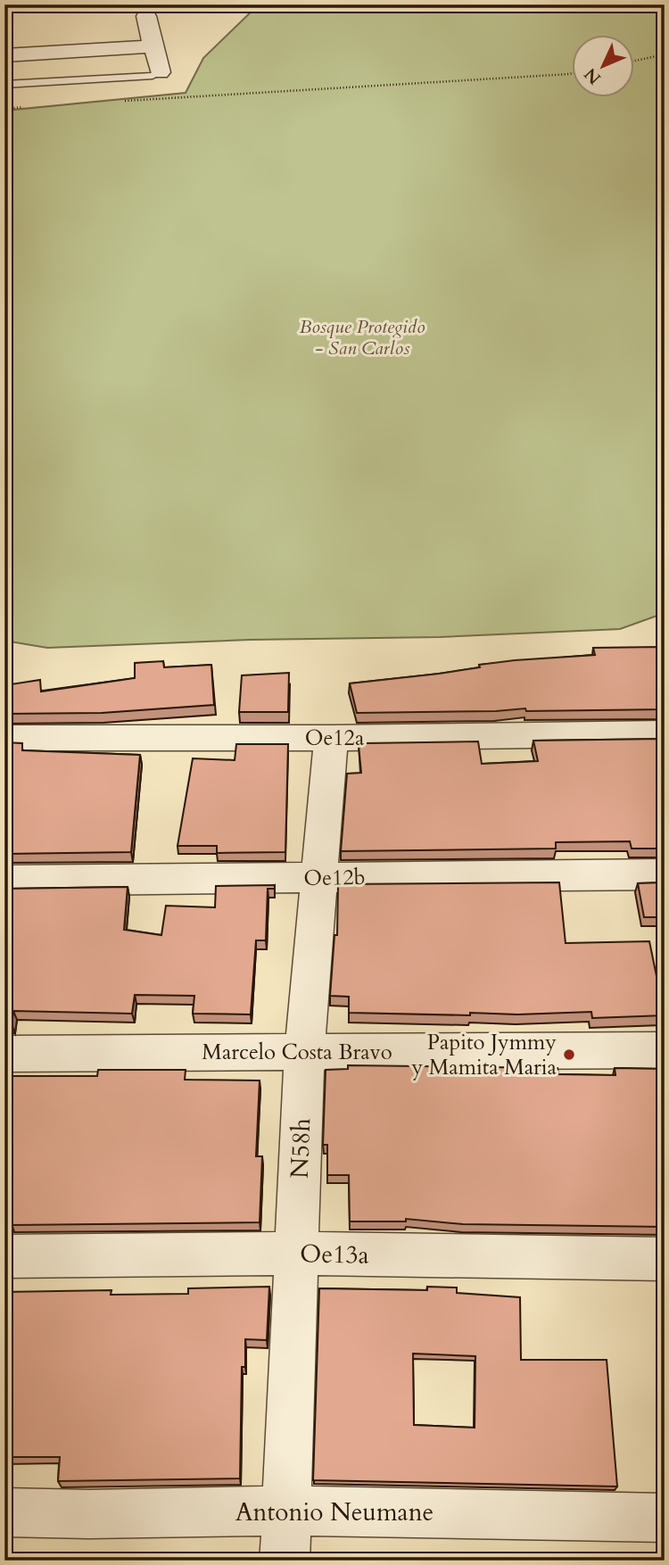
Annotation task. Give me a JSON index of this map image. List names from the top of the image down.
{
  "streets": {
    "street": [
      "Oe12a",
      "Oe12b",
      "Marcelo Costa Bravo",
      "N58h",
      "Oe13a",
      "Antonio Neumane"
    ]
  },
  "crossings": [
    ["Oe12a", "N58h"],
    ["Oe12b", "N58h"],
    ["Marcelo Costa Bravo", "N58h"],
    ["N58h", "Oe13a"],
    ["N58h", "Antonio Neumane"]
  ],
  "parks": ["Bosque Protegido - San Carlos"],
  "places": ["Papito Jymmy y Mamita Maria"],
  "north": "bottom left"
}
